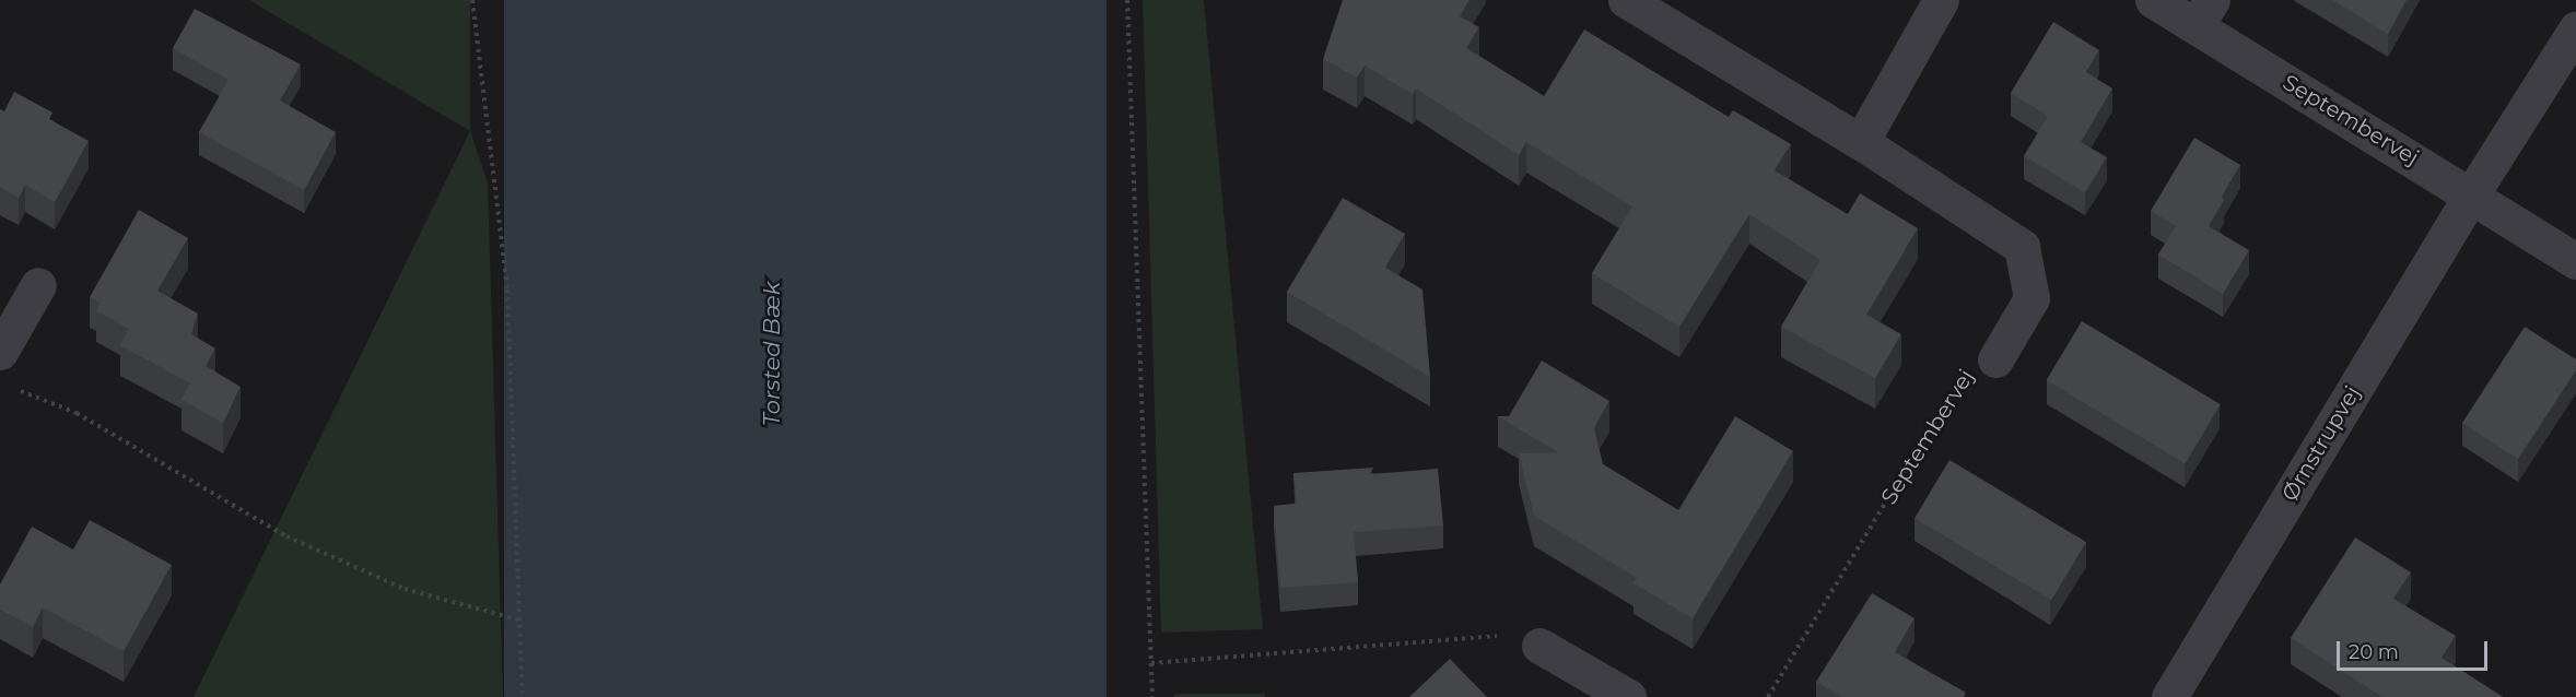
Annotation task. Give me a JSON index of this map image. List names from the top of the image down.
{
  "streets": {
    "street": ["Septembervej", "Ørnstrupvej"]
  },
  "crossings": [
    ["Septembervej", "Ørnstrupvej"]
  ],
  "water": ["Torsted Bæk"],
  "scale_bar": "20 m"
}
